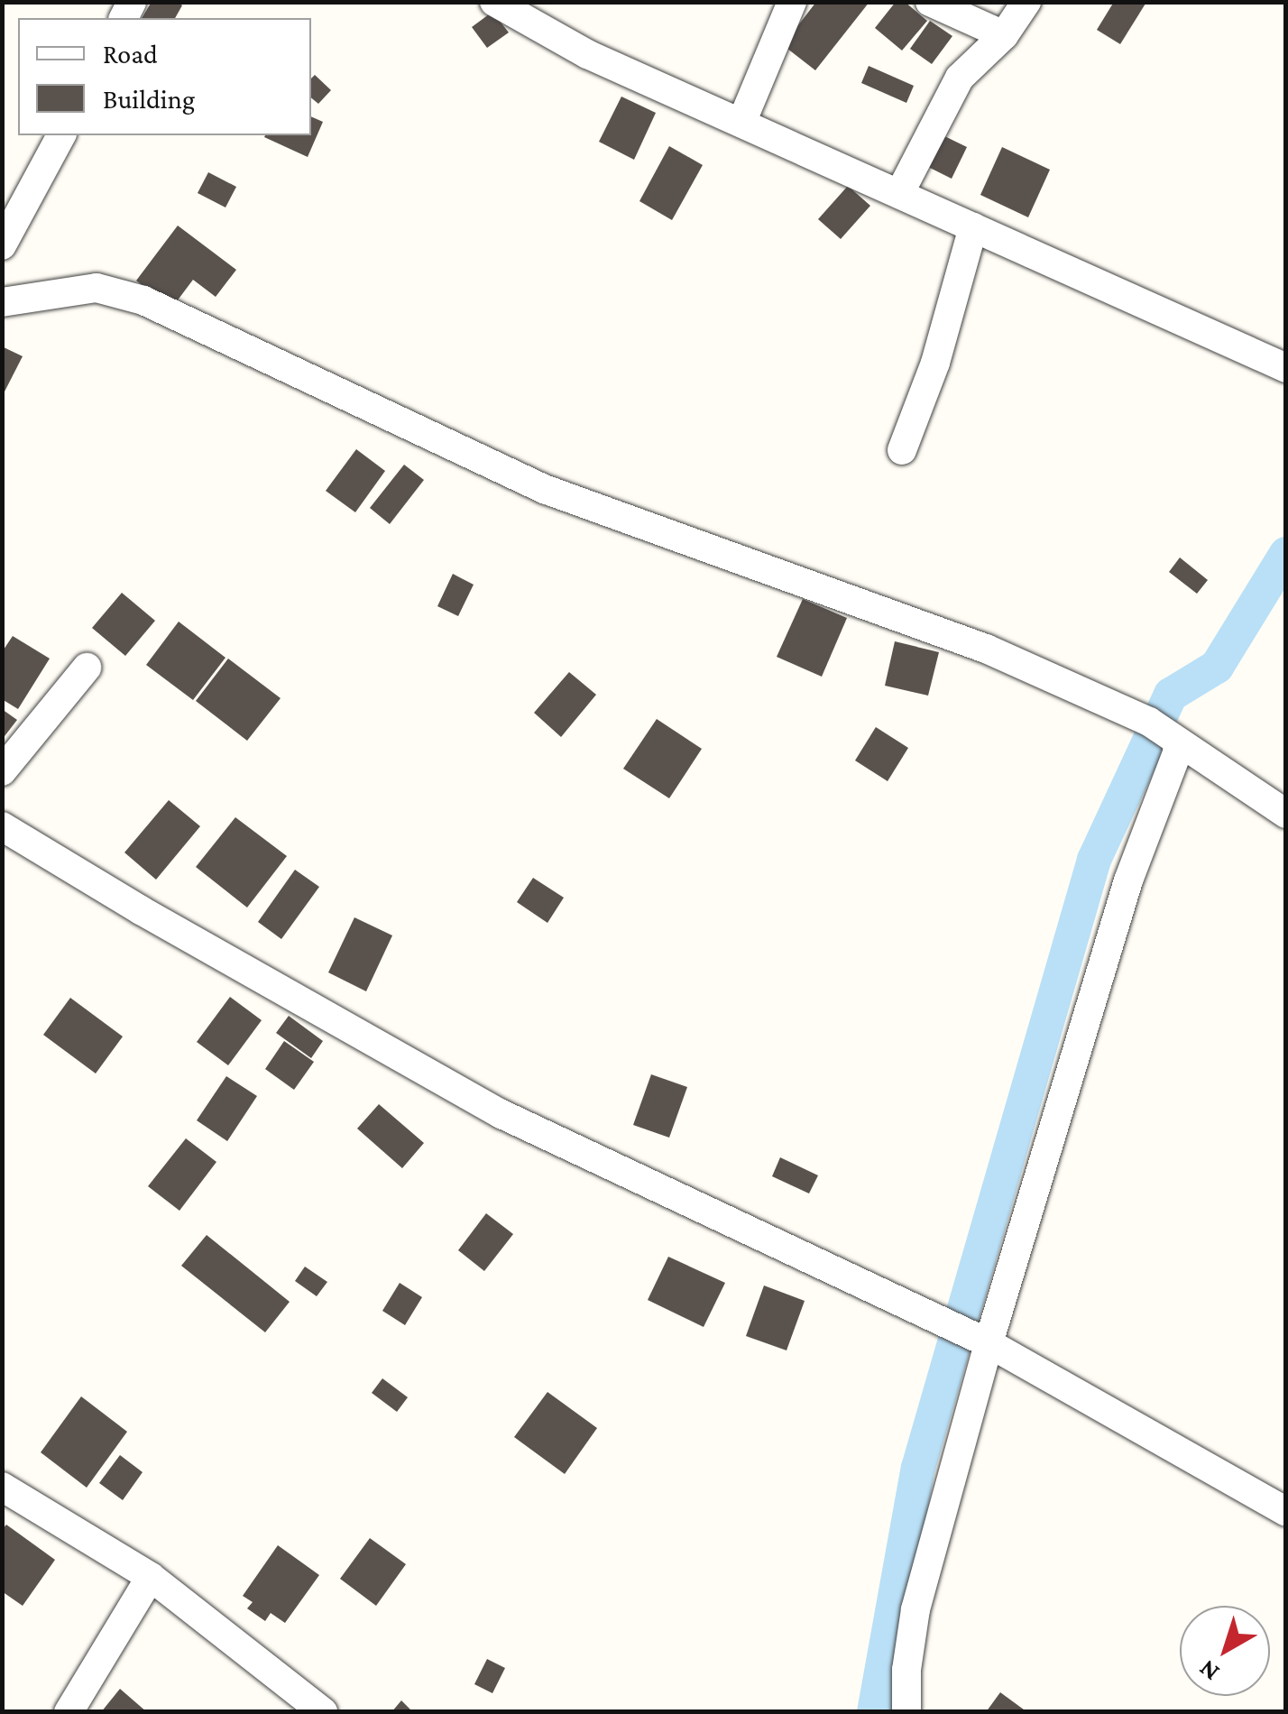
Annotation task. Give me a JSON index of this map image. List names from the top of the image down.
{
  "legend": ["Road", "Building"],
  "north": "bottom left"
}
